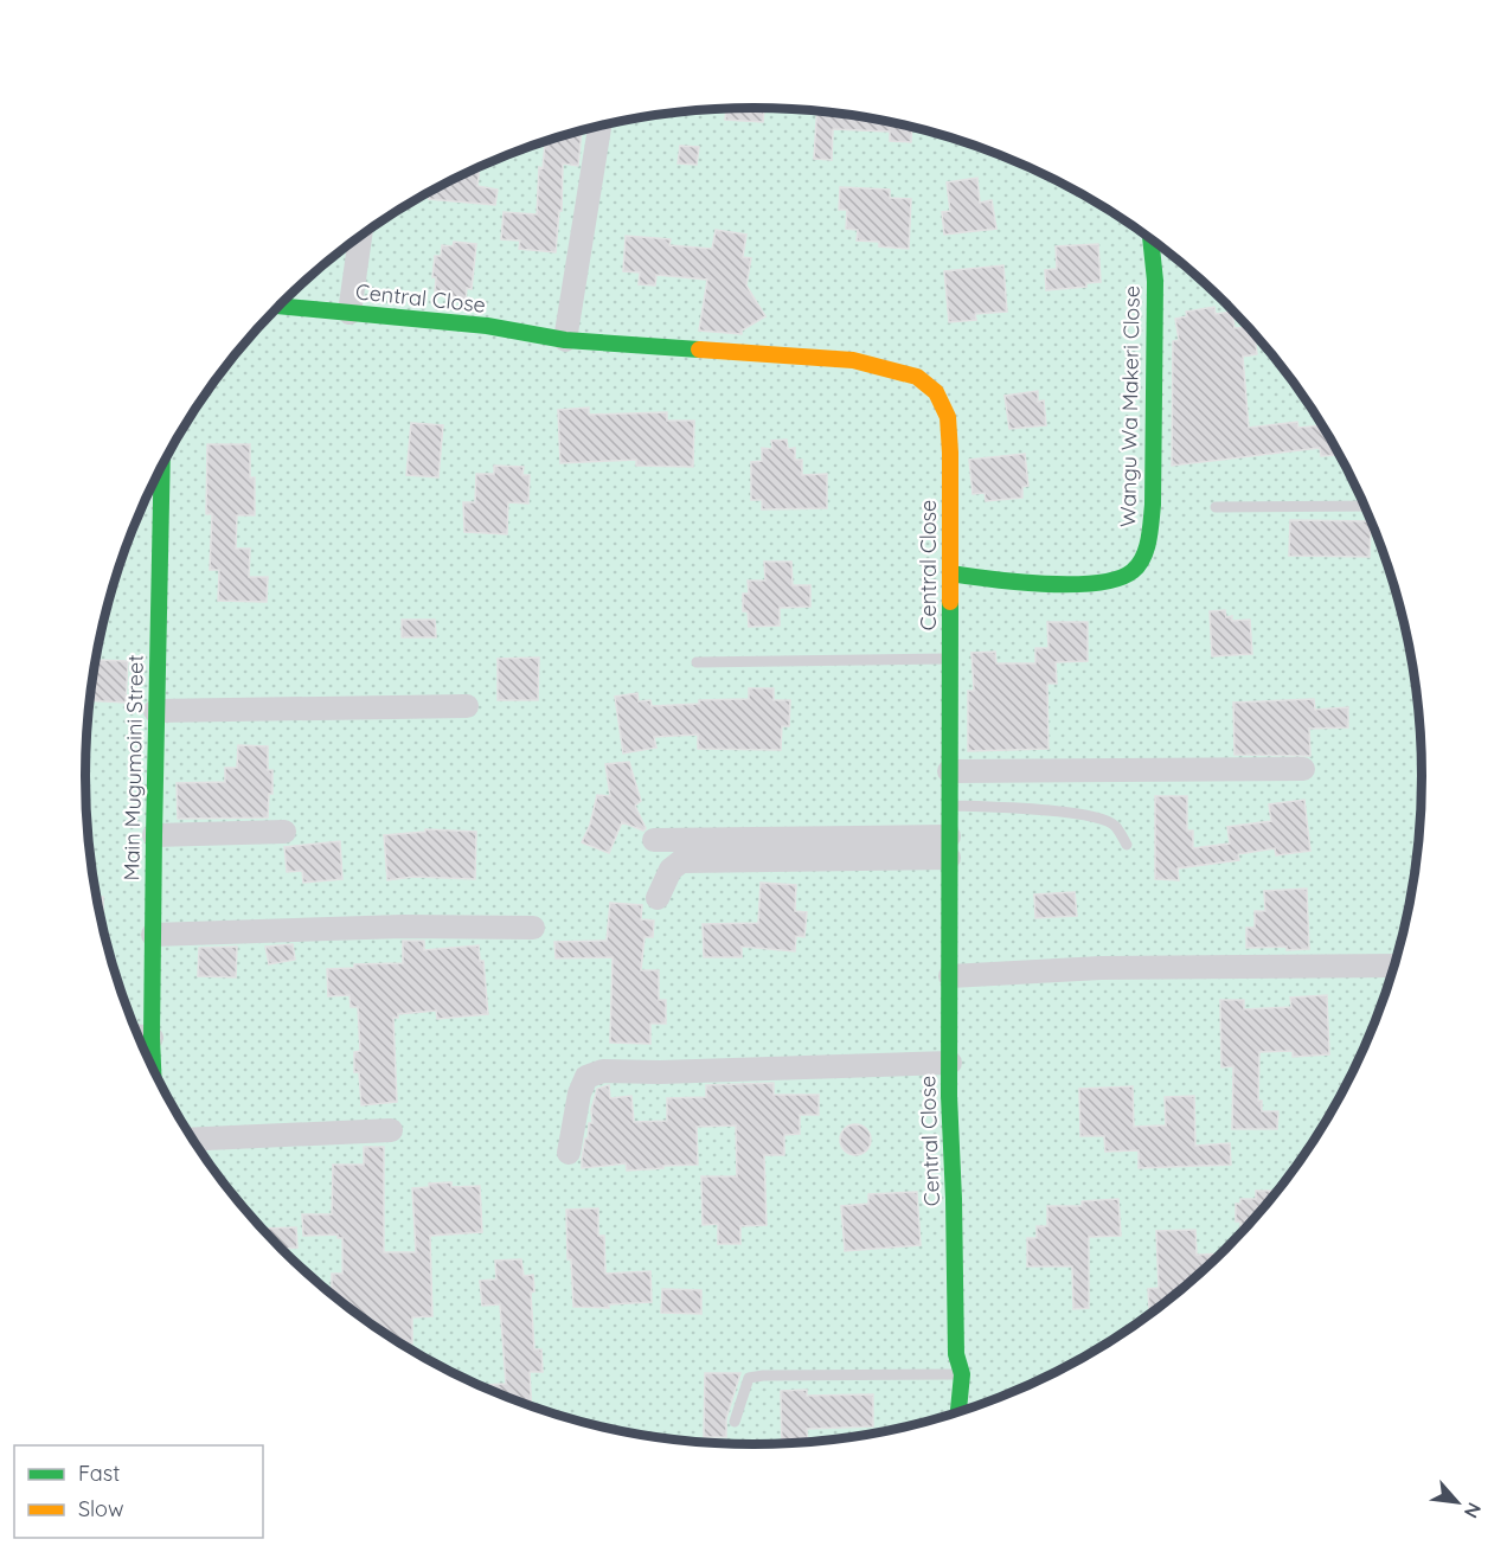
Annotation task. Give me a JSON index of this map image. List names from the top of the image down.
{
  "streets": {
    "street": ["Central Close", "Wangu Wa Makeri Close", "Main Mugumoini Street"]
  },
  "crossings": [
    ["Central Close", "Wangu Wa Makeri Close"]
  ],
  "legend": ["Fast", "Slow"],
  "north": "bottom right"
}
